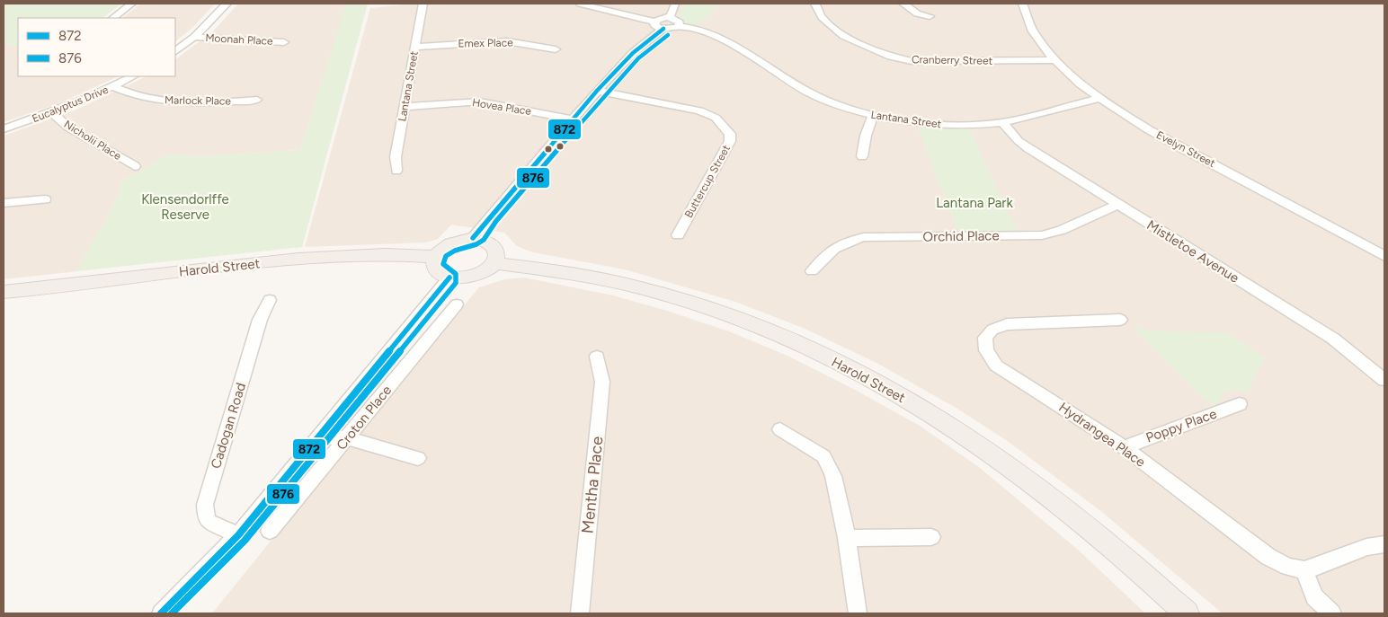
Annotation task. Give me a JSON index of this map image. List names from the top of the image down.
{
  "streets": {
    "main road": ["Harold Street"],
    "street": [
      "Moonah Place",
      "Emex Place",
      "Cranberry Street",
      "Lantana Street",
      "Marlock Place",
      "Eucalyptus Drive",
      "Hovea Place",
      "Nicholii Place",
      "Evelyn Street",
      "Buttercup Street",
      "Orchid Place",
      "Mistletoe Avenue",
      "Croton Place",
      "Cadogan Road",
      "Poppy Place",
      "Hydrangea Place",
      "Mentha Place"
    ]
  },
  "crossings": [
    ["Emex Place", "Lantana Street"],
    ["Cranberry Street", "Evelyn Street"],
    ["Lantana Street", "Hovea Place"],
    ["Lantana Street", "Evelyn Street"],
    ["Lantana Street", "Mistletoe Avenue"],
    ["Marlock Place", "Eucalyptus Drive"],
    ["Eucalyptus Drive", "Nicholii Place"],
    ["Orchid Place", "Mistletoe Avenue"],
    ["Poppy Place", "Hydrangea Place"]
  ],
  "parks": ["Klensendorlffe Reserve", "Lantana Park"],
  "lines": ["transit line 872", "transit line 876"],
  "legend": ["872", "876"]
}
